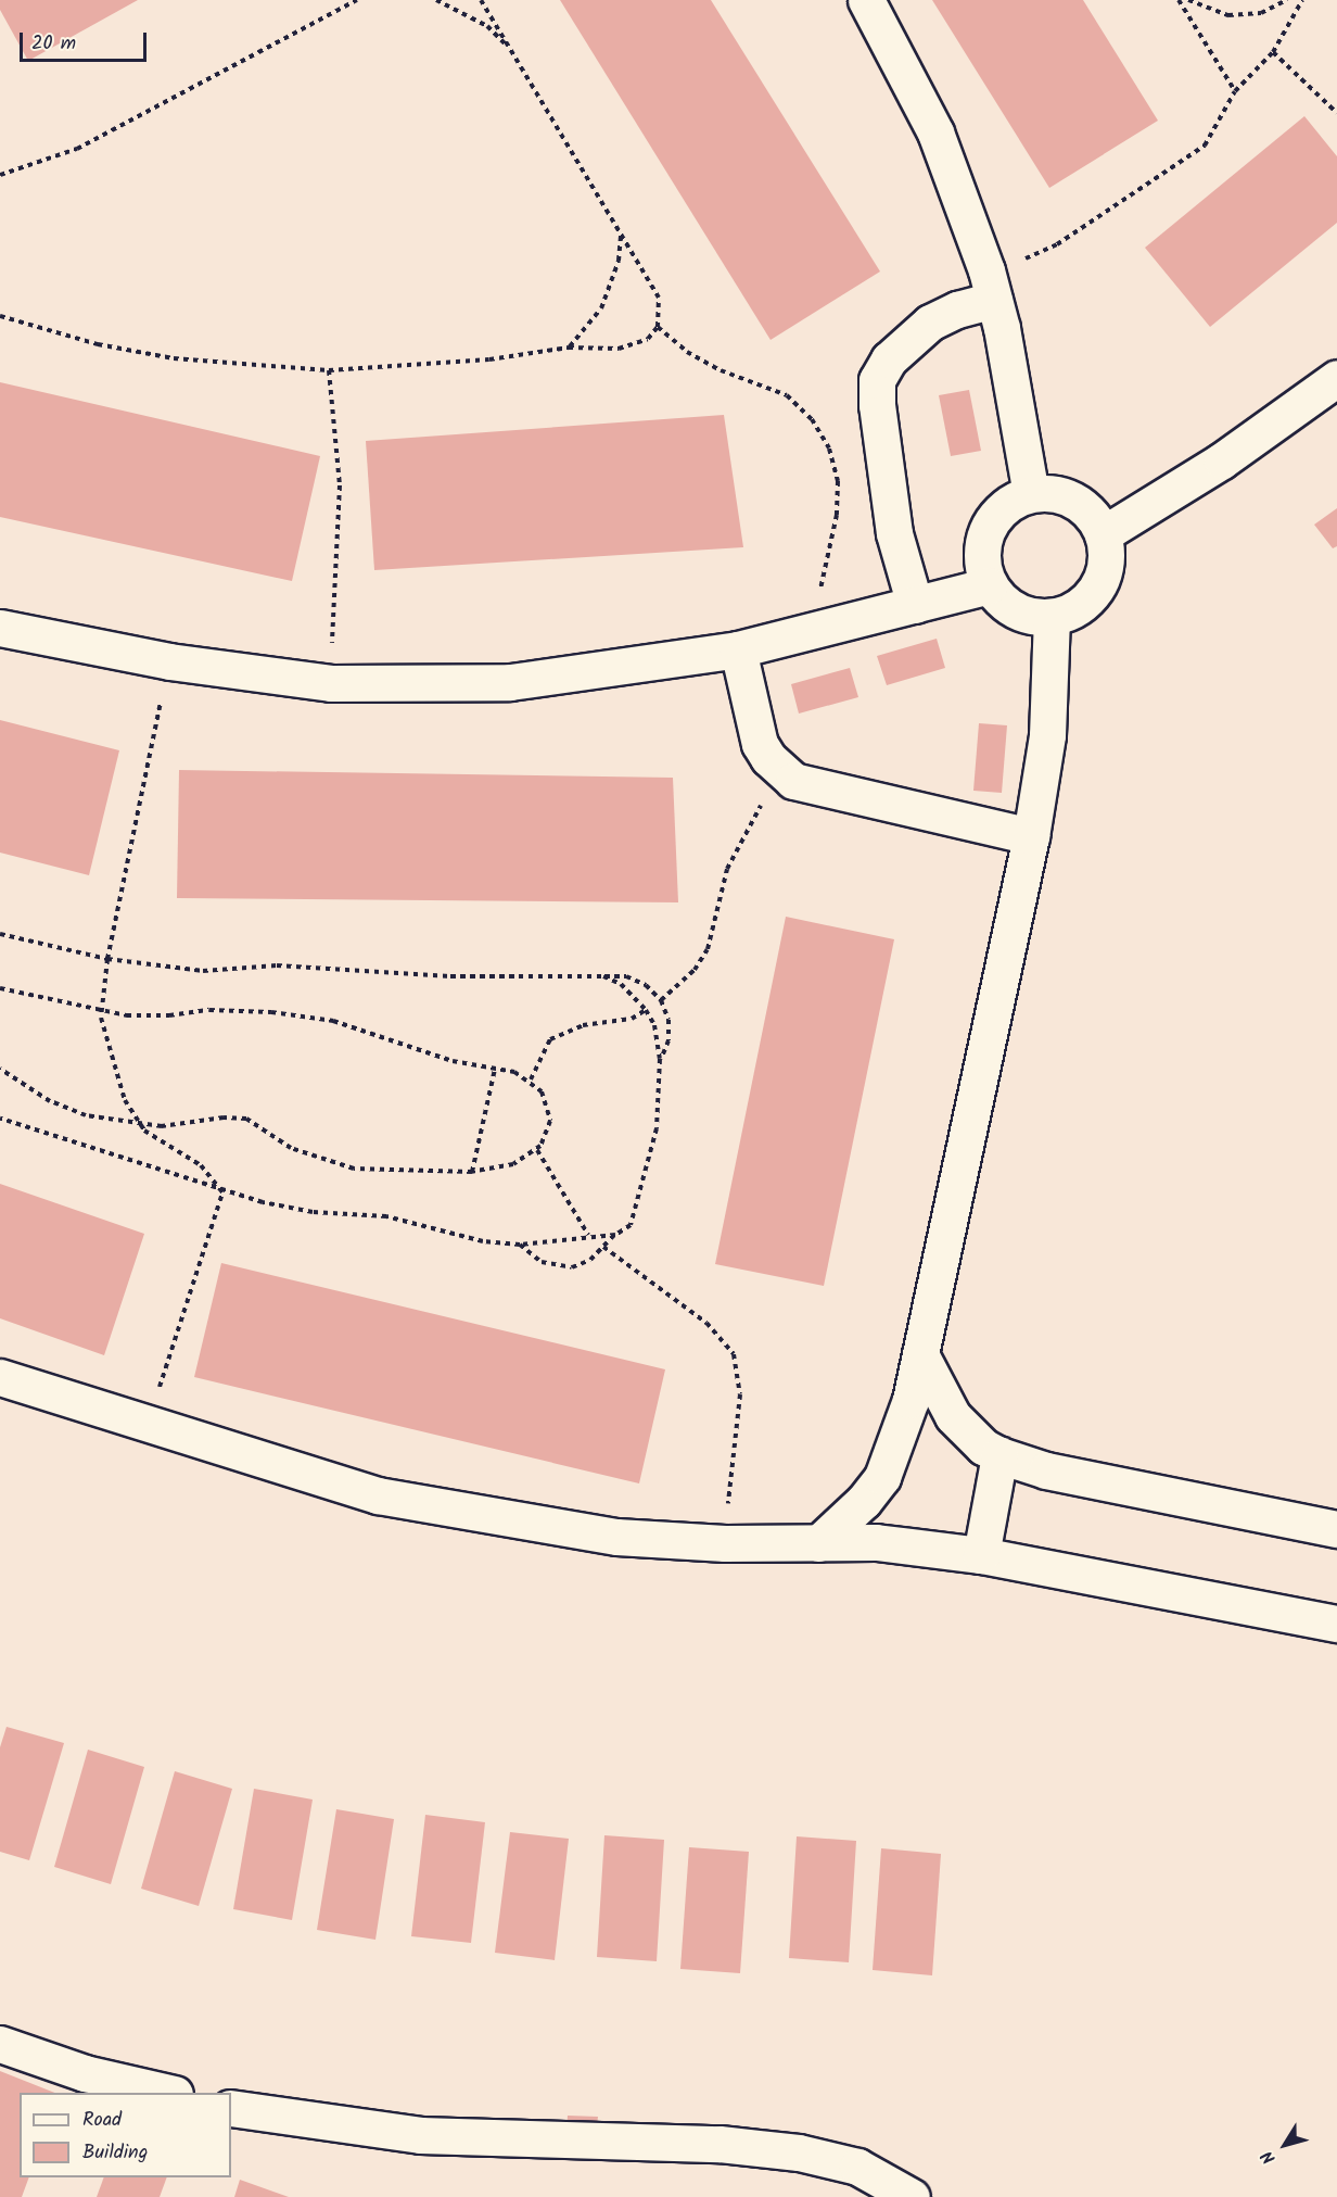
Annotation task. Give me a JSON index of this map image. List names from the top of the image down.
{
  "legend": ["Road", "Building"],
  "scale_bar": "20 m",
  "north": "bottom left"
}
